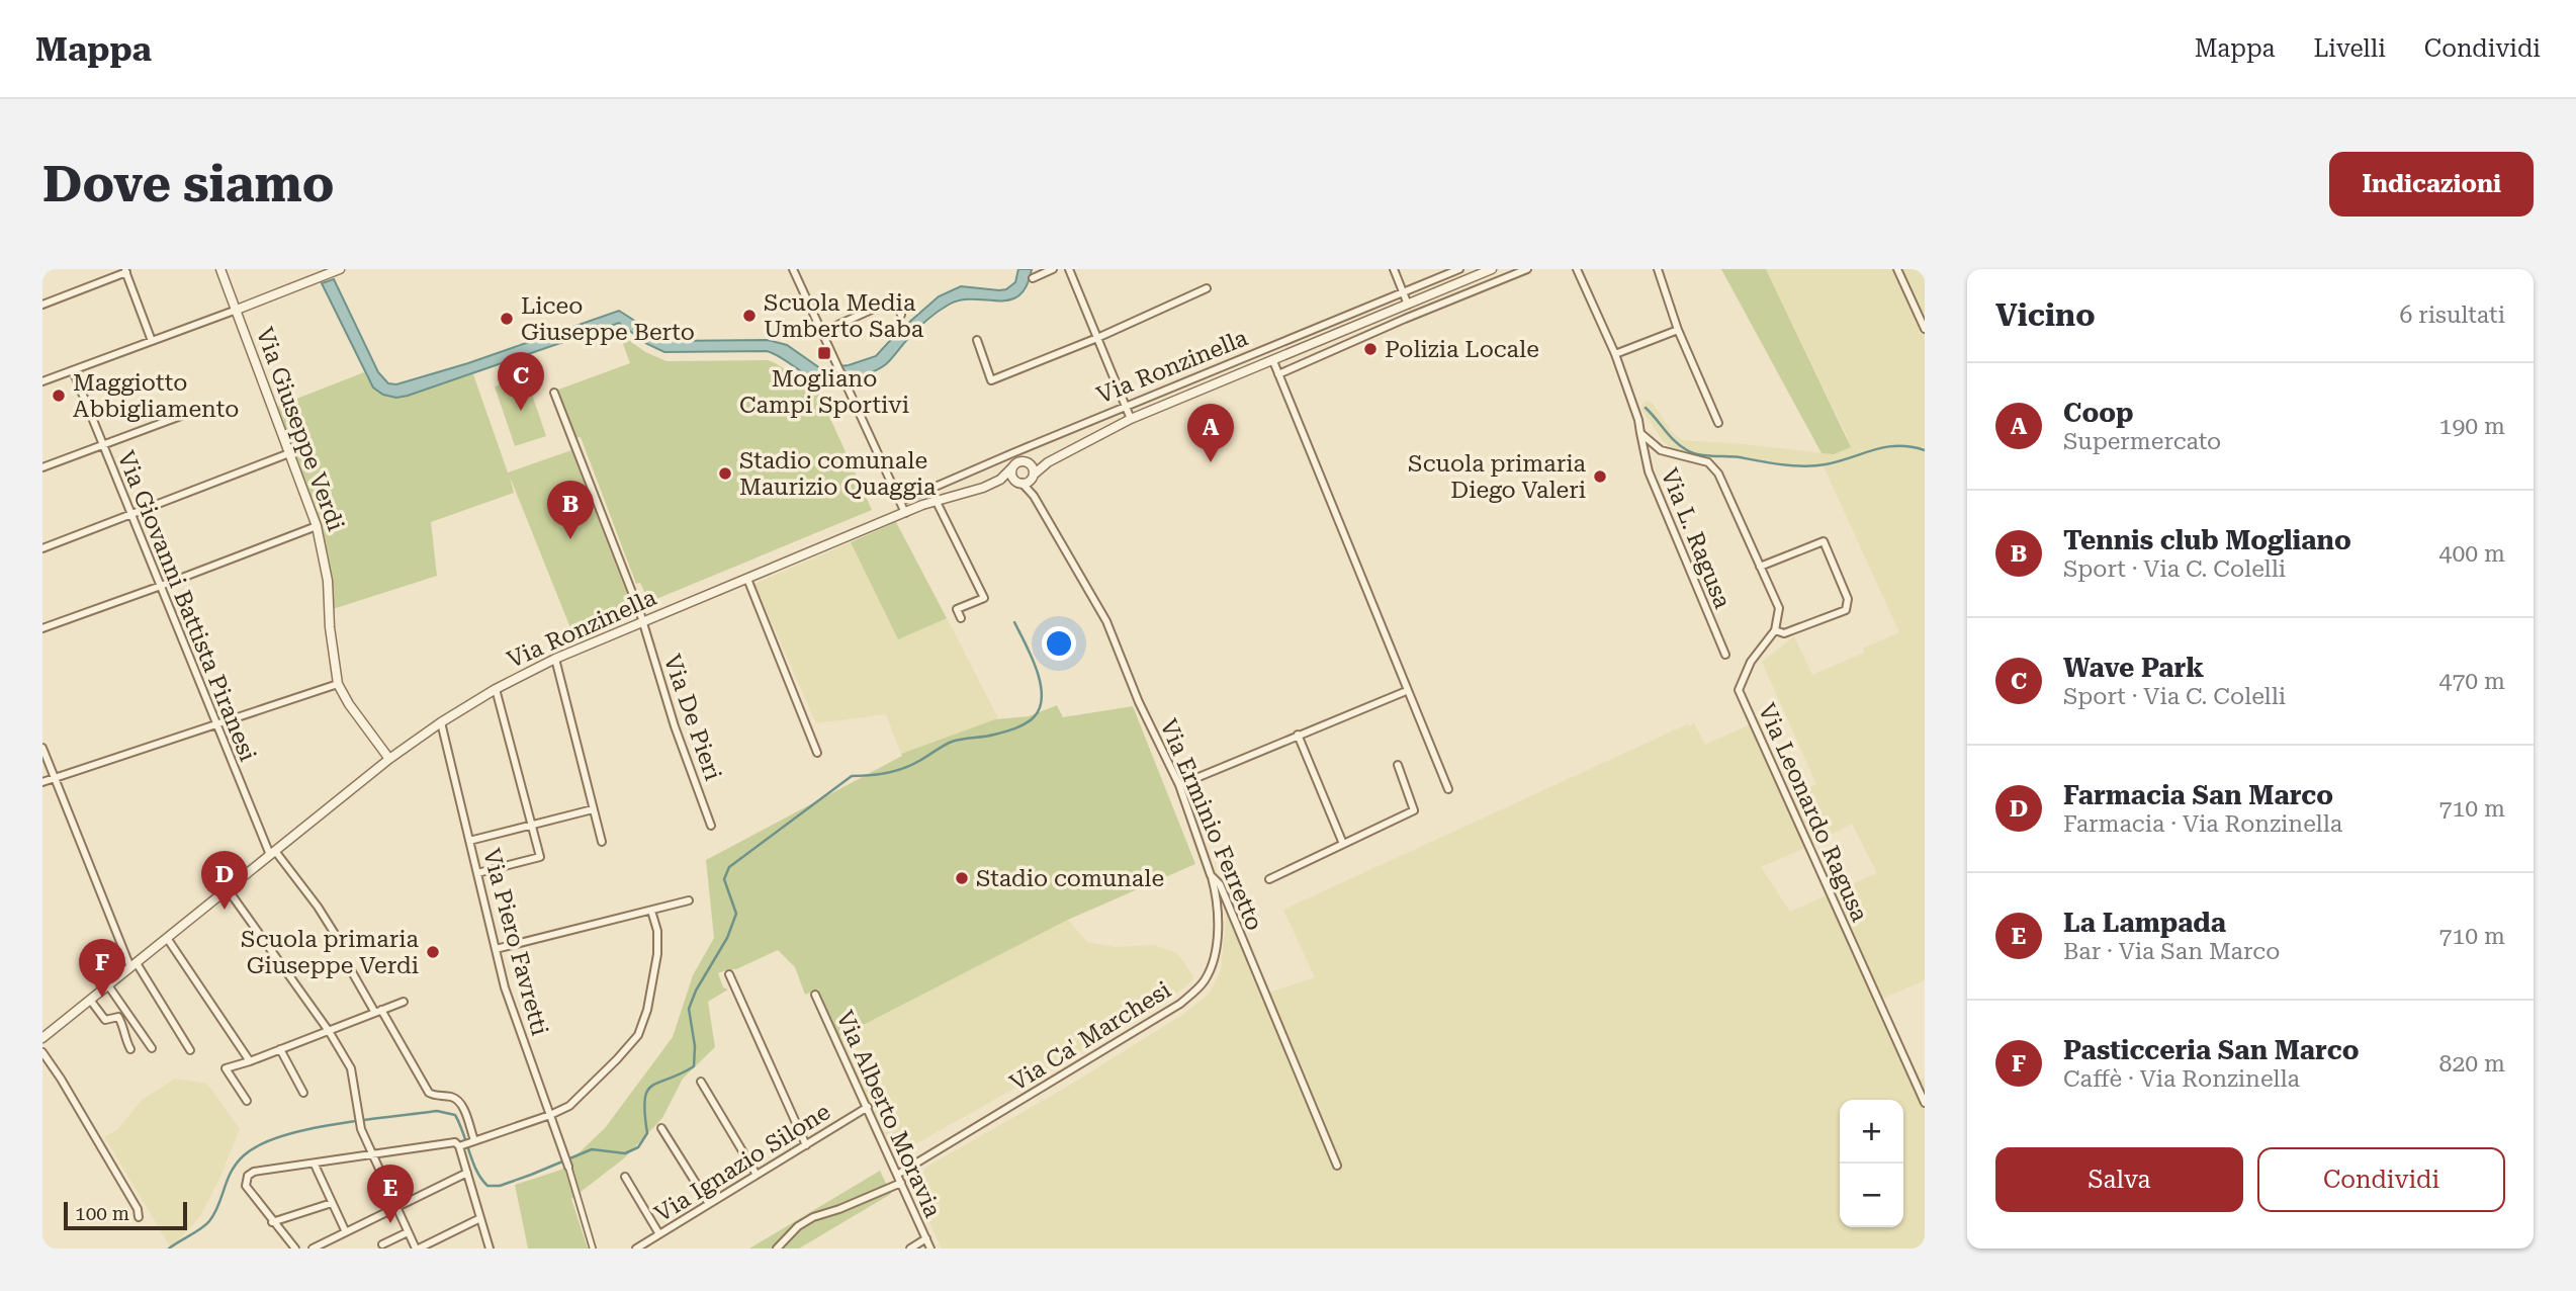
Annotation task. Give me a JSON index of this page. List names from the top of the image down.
{
  "streets": {
    "street": [
      "Via Ronzinella",
      "Via Giuseppe Verdi",
      "Via L. Ragusa",
      "Via Giovanni Battista Piranesi",
      "Via De Pieri",
      "Via Leonardo Ragusa",
      "Via Erminio Ferretto",
      "Via Piero Favretti",
      "Via Ca' Marchesi",
      "Via Alberto Moravia",
      "Via Ignazio Silone"
    ]
  },
  "crossings": [
    ["Via Ronzinella", "Via Giuseppe Verdi"],
    ["Via Ronzinella", "Via Giovanni Battista Piranesi"],
    ["Via Ronzinella", "Via De Pieri"],
    ["Via Ronzinella", "Via Erminio Ferretto"],
    ["Via Ronzinella", "Via Piero Favretti"],
    ["Via L. Ragusa", "Via Leonardo Ragusa"],
    ["Via Erminio Ferretto", "Via Ca' Marchesi"],
    ["Via Ca' Marchesi", "Via Alberto Moravia"],
    ["Via Alberto Moravia", "Via Ignazio Silone"]
  ],
  "places": {
    "other": [
      "Scuola Media Umberto Saba",
      "Liceo Giuseppe Berto",
      "Polizia Locale",
      "Maggiotto Abbigliamento",
      "Stadio comunale Maurizio Quaggia",
      "Scuola primaria Diego Valeri",
      "Stadio comunale",
      "Scuola primaria Giuseppe Verdi"
    ],
    "transit": ["Mogliano Campi Sportivi"]
  },
  "scale_bar": "100 m",
  "page": {
    "header": "Mappa",
    "nav": ["Mappa", "Livelli", "Condividi"],
    "buttons": [
      "Indicazioni",
      ["Salva", "Condividi"]
    ],
    "title": "Dove siamo",
    "heading": ["Vicino", "6 risultati"],
    "pins": [
      "C",
      "A",
      "B",
      "D",
      "F",
      "E"
    ],
    "list": [
      {
        "mark": "A",
        "name": "Coop",
        "note": "Supermercato",
        "value": "190 m"
      },
      {
        "mark": "B",
        "name": "Tennis club Mogliano",
        "note": "Sport · Via C. Colelli",
        "value": "400 m"
      },
      {
        "mark": "C",
        "name": "Wave Park",
        "note": "Sport · Via C. Colelli",
        "value": "470 m"
      },
      {
        "mark": "D",
        "name": "Farmacia San Marco",
        "note": "Farmacia · Via Ronzinella",
        "value": "710 m"
      },
      {
        "mark": "E",
        "name": "La Lampada",
        "note": "Bar · Via San Marco",
        "value": "710 m"
      },
      {
        "mark": "F",
        "name": "Pasticceria San Marco",
        "note": "Caffè · Via Ronzinella",
        "value": "820 m"
      }
    ],
    "map_buttons": ["+", "−"],
    "scale": "100 m"
  }
}
